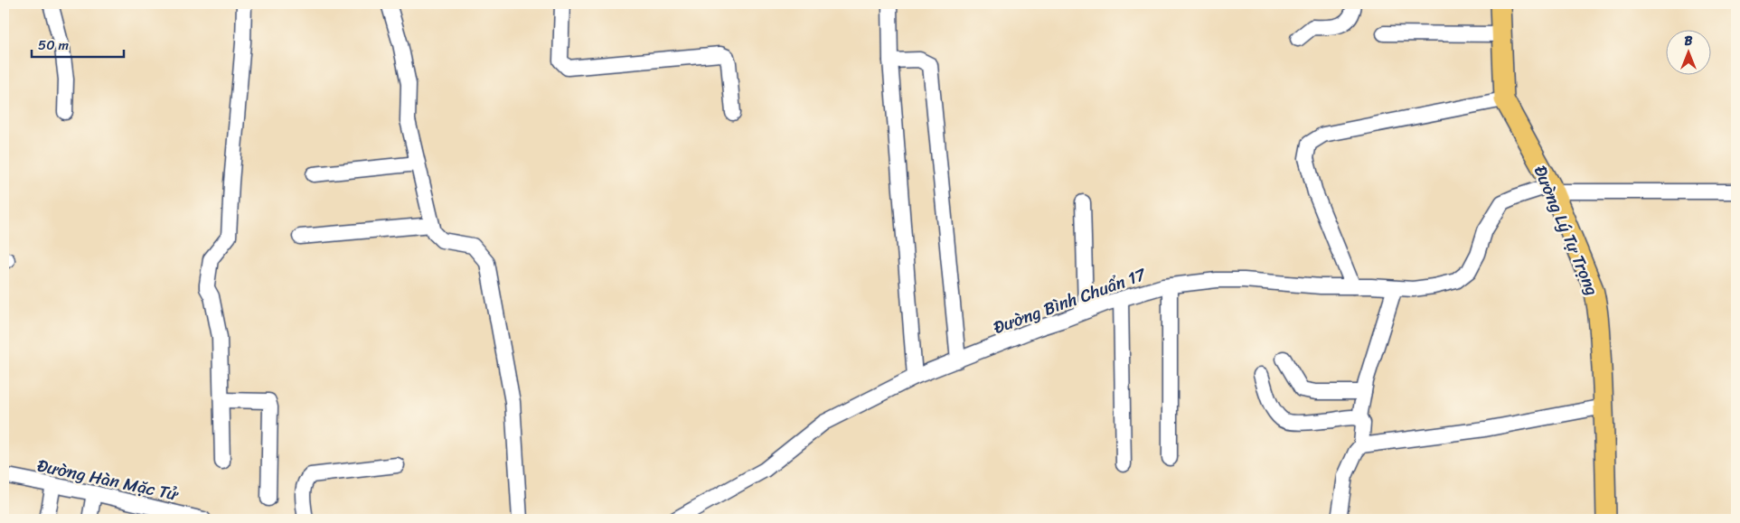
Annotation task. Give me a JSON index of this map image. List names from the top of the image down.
{
  "streets": {
    "main road": ["Đường Lý Tự Trọng"],
    "street": ["Đường Bình Chuẩn 17", "Đường Hàn Mặc Tử"]
  },
  "crossings": [
    ["Đường Lý Tự Trọng", "Đường Bình Chuẩn 17"]
  ],
  "scale_bar": "50 m",
  "north": "top"
}
